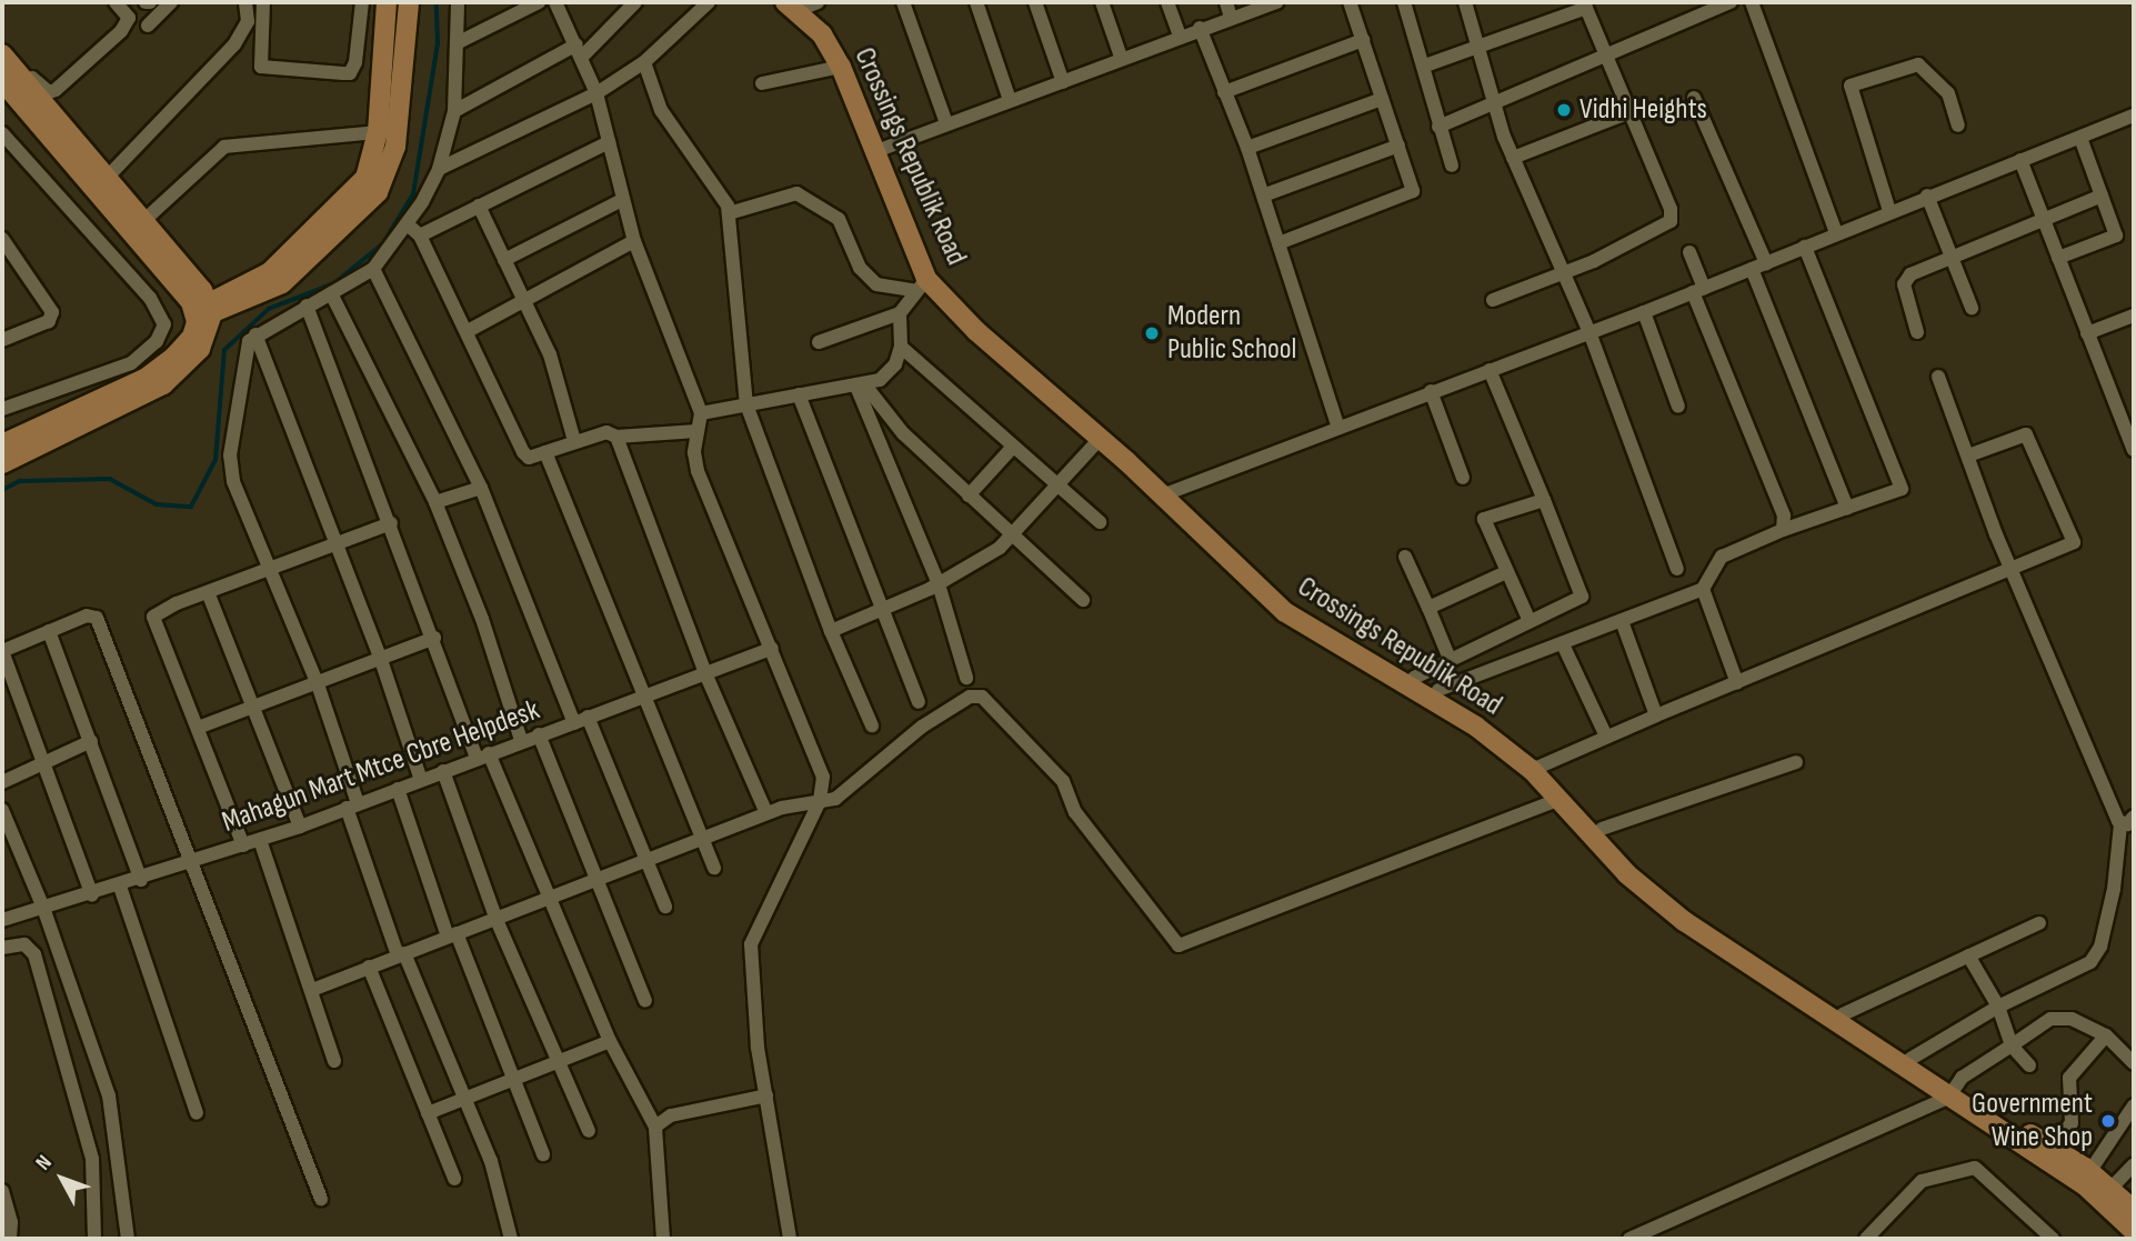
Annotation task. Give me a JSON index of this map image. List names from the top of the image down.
{
  "streets": {
    "street": ["Crossings Republik Road", "Mahagun Mart Mtce Cbre Helpdesk"]
  },
  "places": ["Vidhi Heights", "Modern Public School", "Government Wine Shop"],
  "north": "top left"
}
